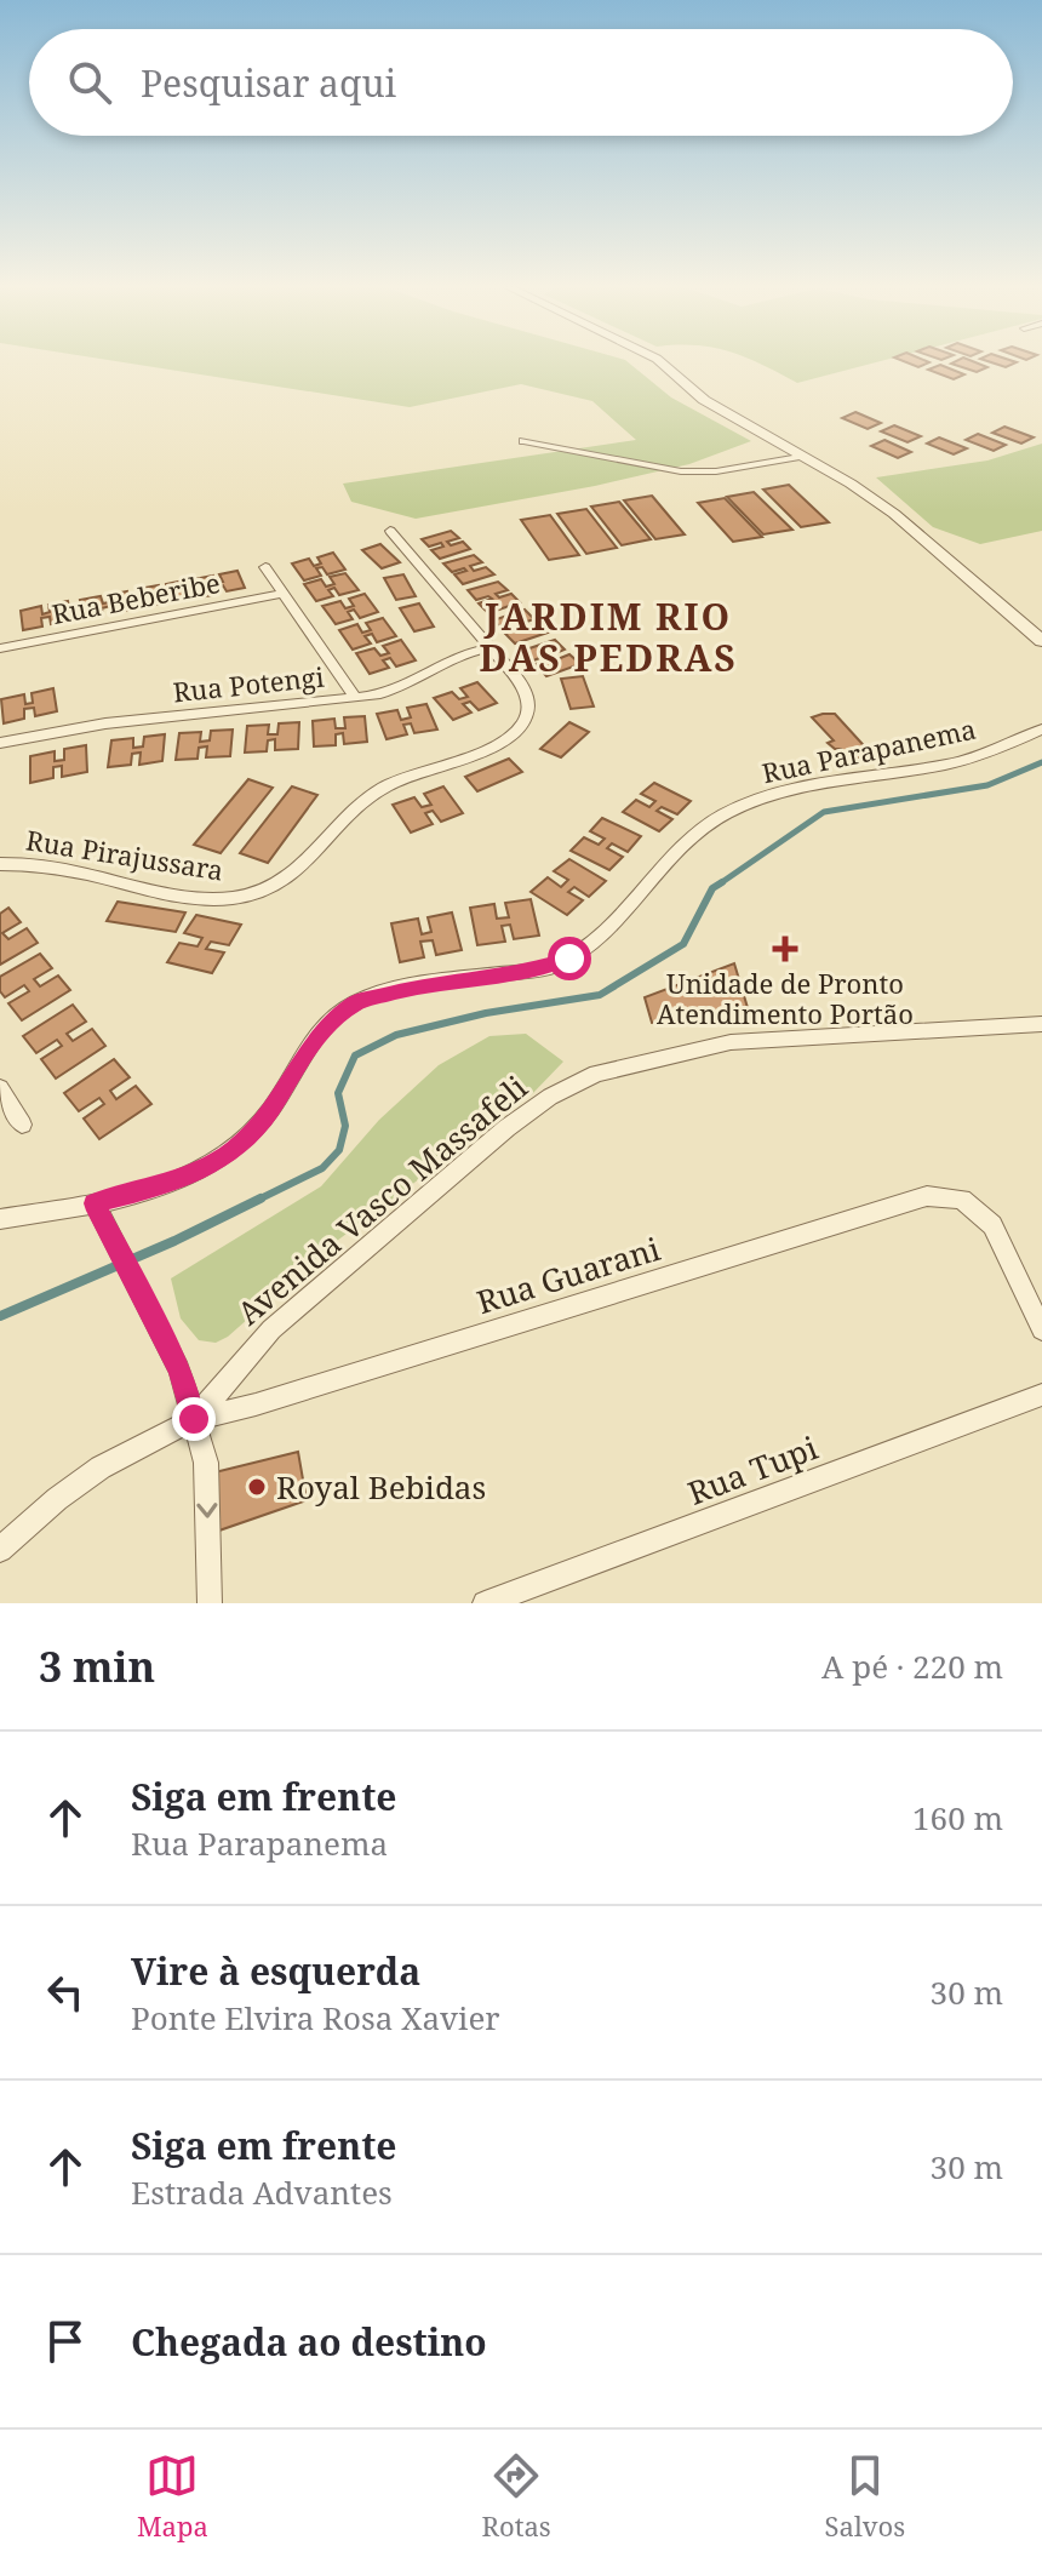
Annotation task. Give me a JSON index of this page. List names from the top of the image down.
{
  "streets": {
    "street": [
      "Rua Beberibe",
      "Rua Potengi",
      "Rua Parapanema",
      "Rua Pirajussara",
      "Avenida Vasco Massafeli",
      "Rua Guarani",
      "Rua Tupi"
    ]
  },
  "crossings": [
    ["Rua Potengi", "Rua Pirajussara"],
    ["Avenida Vasco Massafeli", "Rua Guarani"]
  ],
  "districts": ["JARDIM RIO DAS PEDRAS"],
  "places": {
    "health": ["Unidade de Pronto Atendimento Portão"],
    "other": ["Royal Bebidas"]
  },
  "page": {
    "search": "Pesquisar aqui",
    "heading": ["3 min", "A pé · 220 m"],
    "list": [
      ["Siga em frente", "Rua Parapanema", "160 m"],
      ["Vire à esquerda", "Ponte Elvira Rosa Xavier", "30 m"],
      ["Siga em frente", "Estrada Advantes", "30 m"],
      "Chegada ao destino"
    ],
    "nav": ["Mapa", "Rotas", "Salvos"]
  }
}
